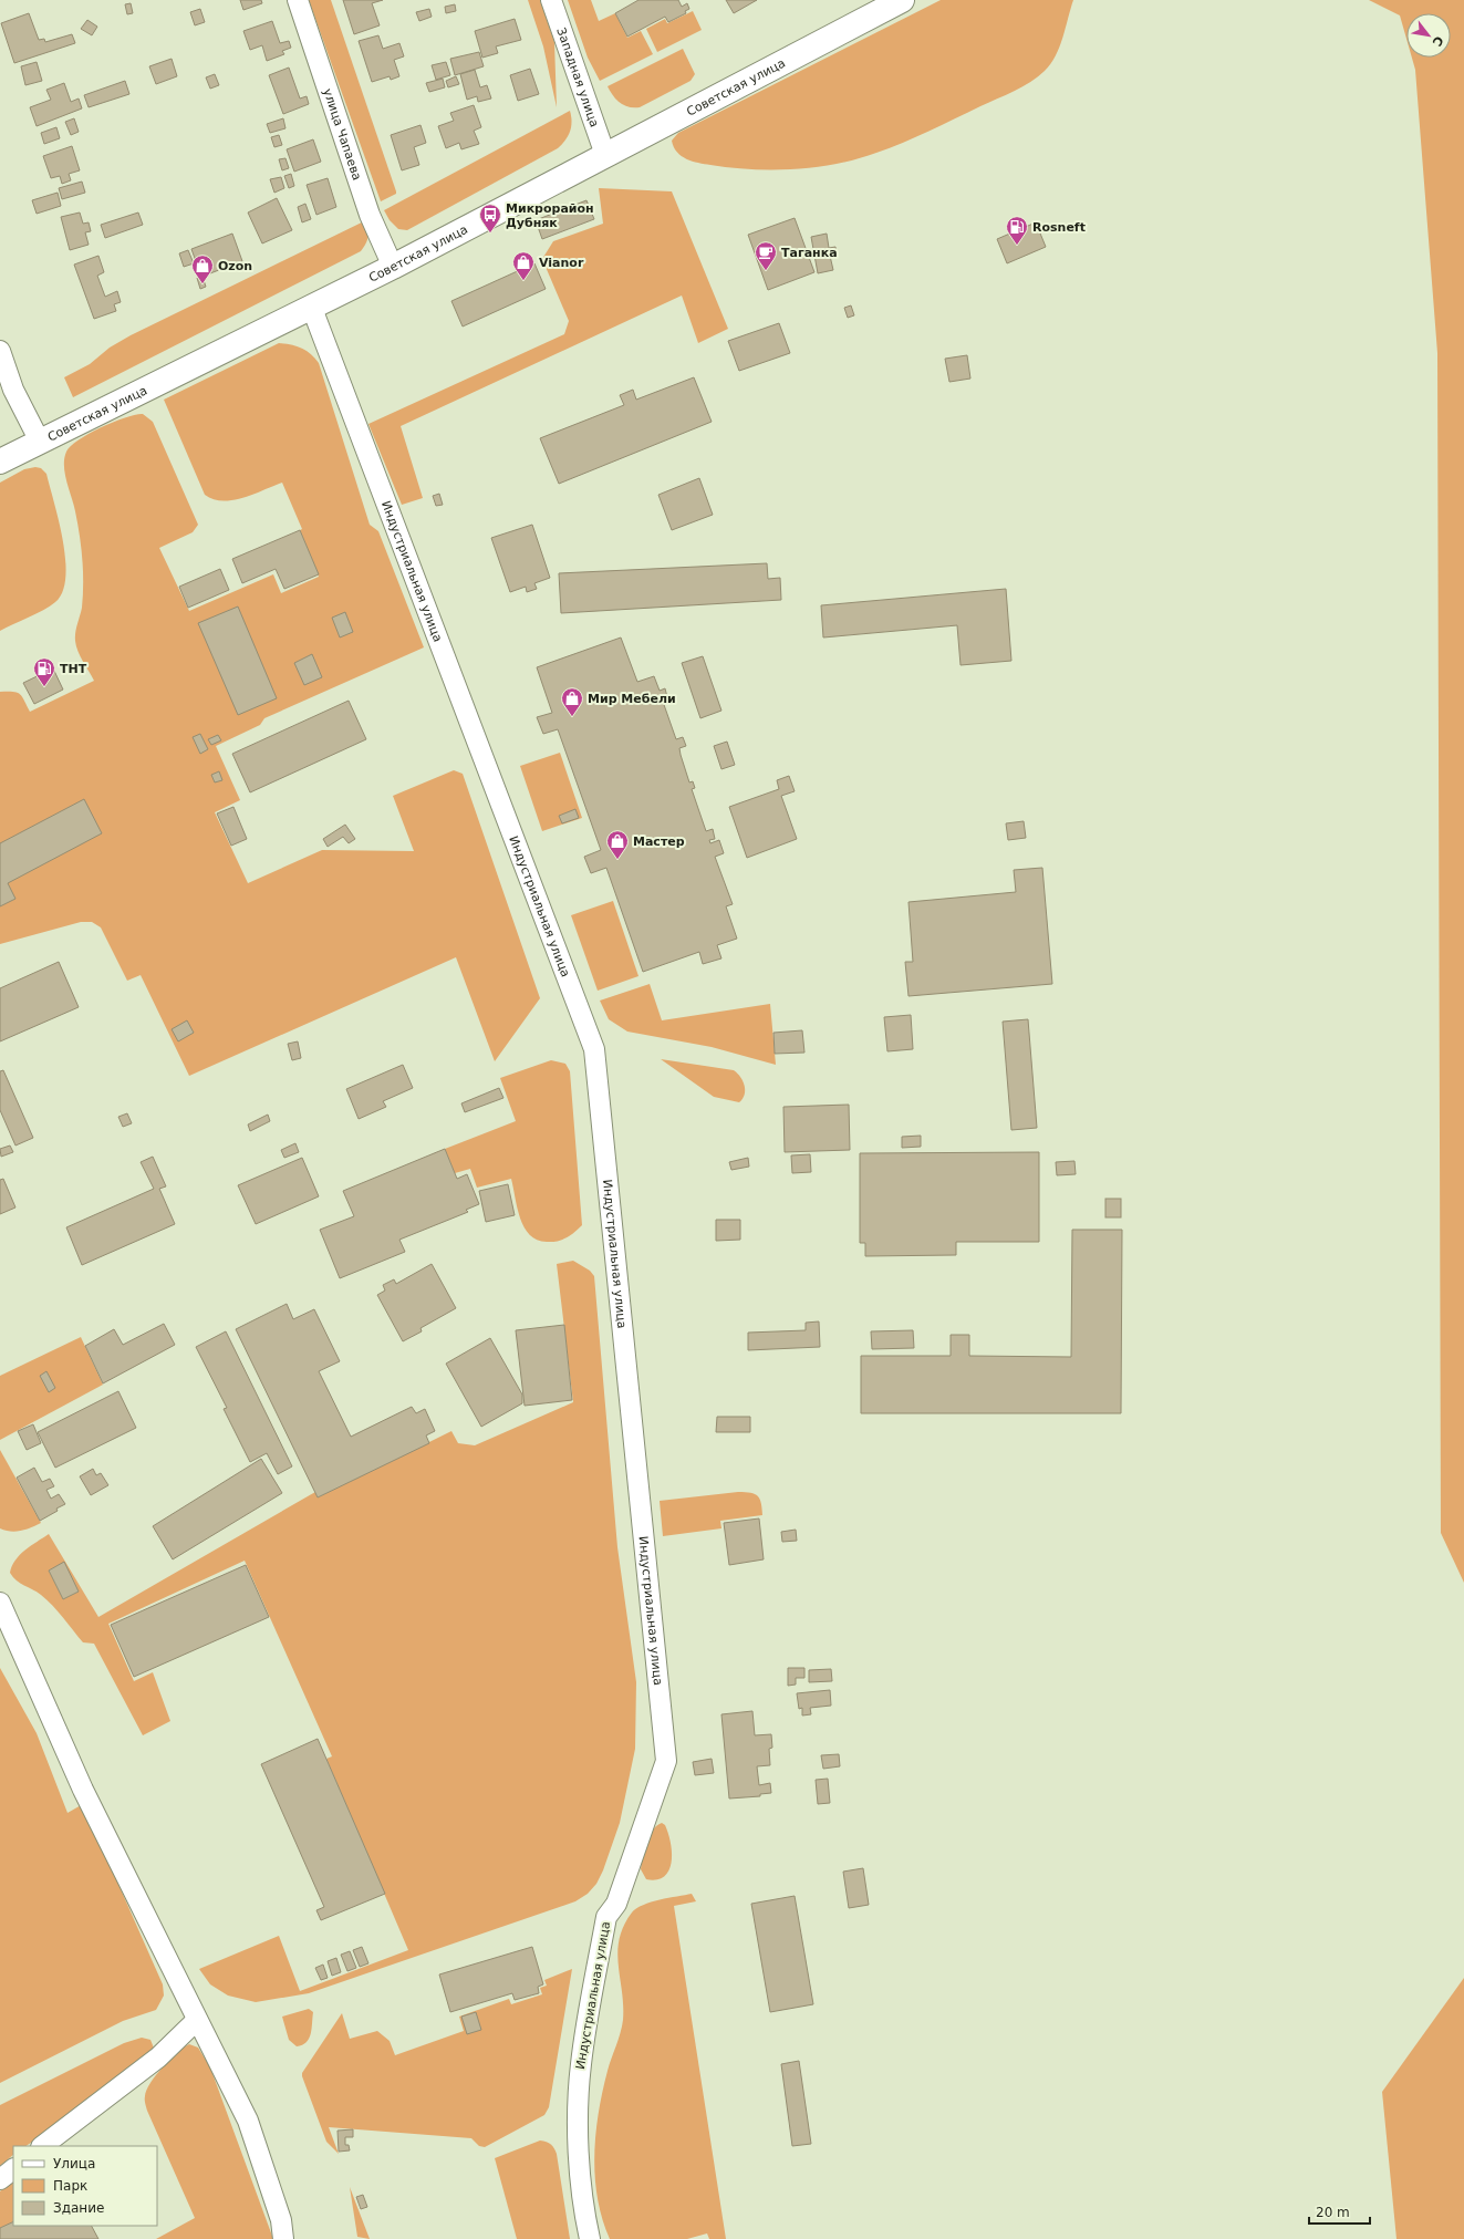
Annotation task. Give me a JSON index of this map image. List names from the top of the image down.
{
  "streets": {
    "main road": ["Советская улица"],
    "street": ["Западная улица", "улица Чапаева", "Индустриальная улица"]
  },
  "crossings": [
    ["Западная улица", "Советская улица"],
    ["Советская улица", "улица Чапаева"],
    ["Советская улица", "Индустриальная улица"]
  ],
  "places": {
    "bus stop": ["Микрорайон Дубняк"],
    "fuel station": ["Rosneft", "ТНТ"],
    "cafe": ["Таганка"],
    "shop": [
      "Vianor",
      "Ozon",
      "Мир Мебели",
      "Мастер"
    ]
  },
  "legend": ["Улица", "Парк", "Здание"],
  "scale_bar": "20 m",
  "north": "bottom right"
}
